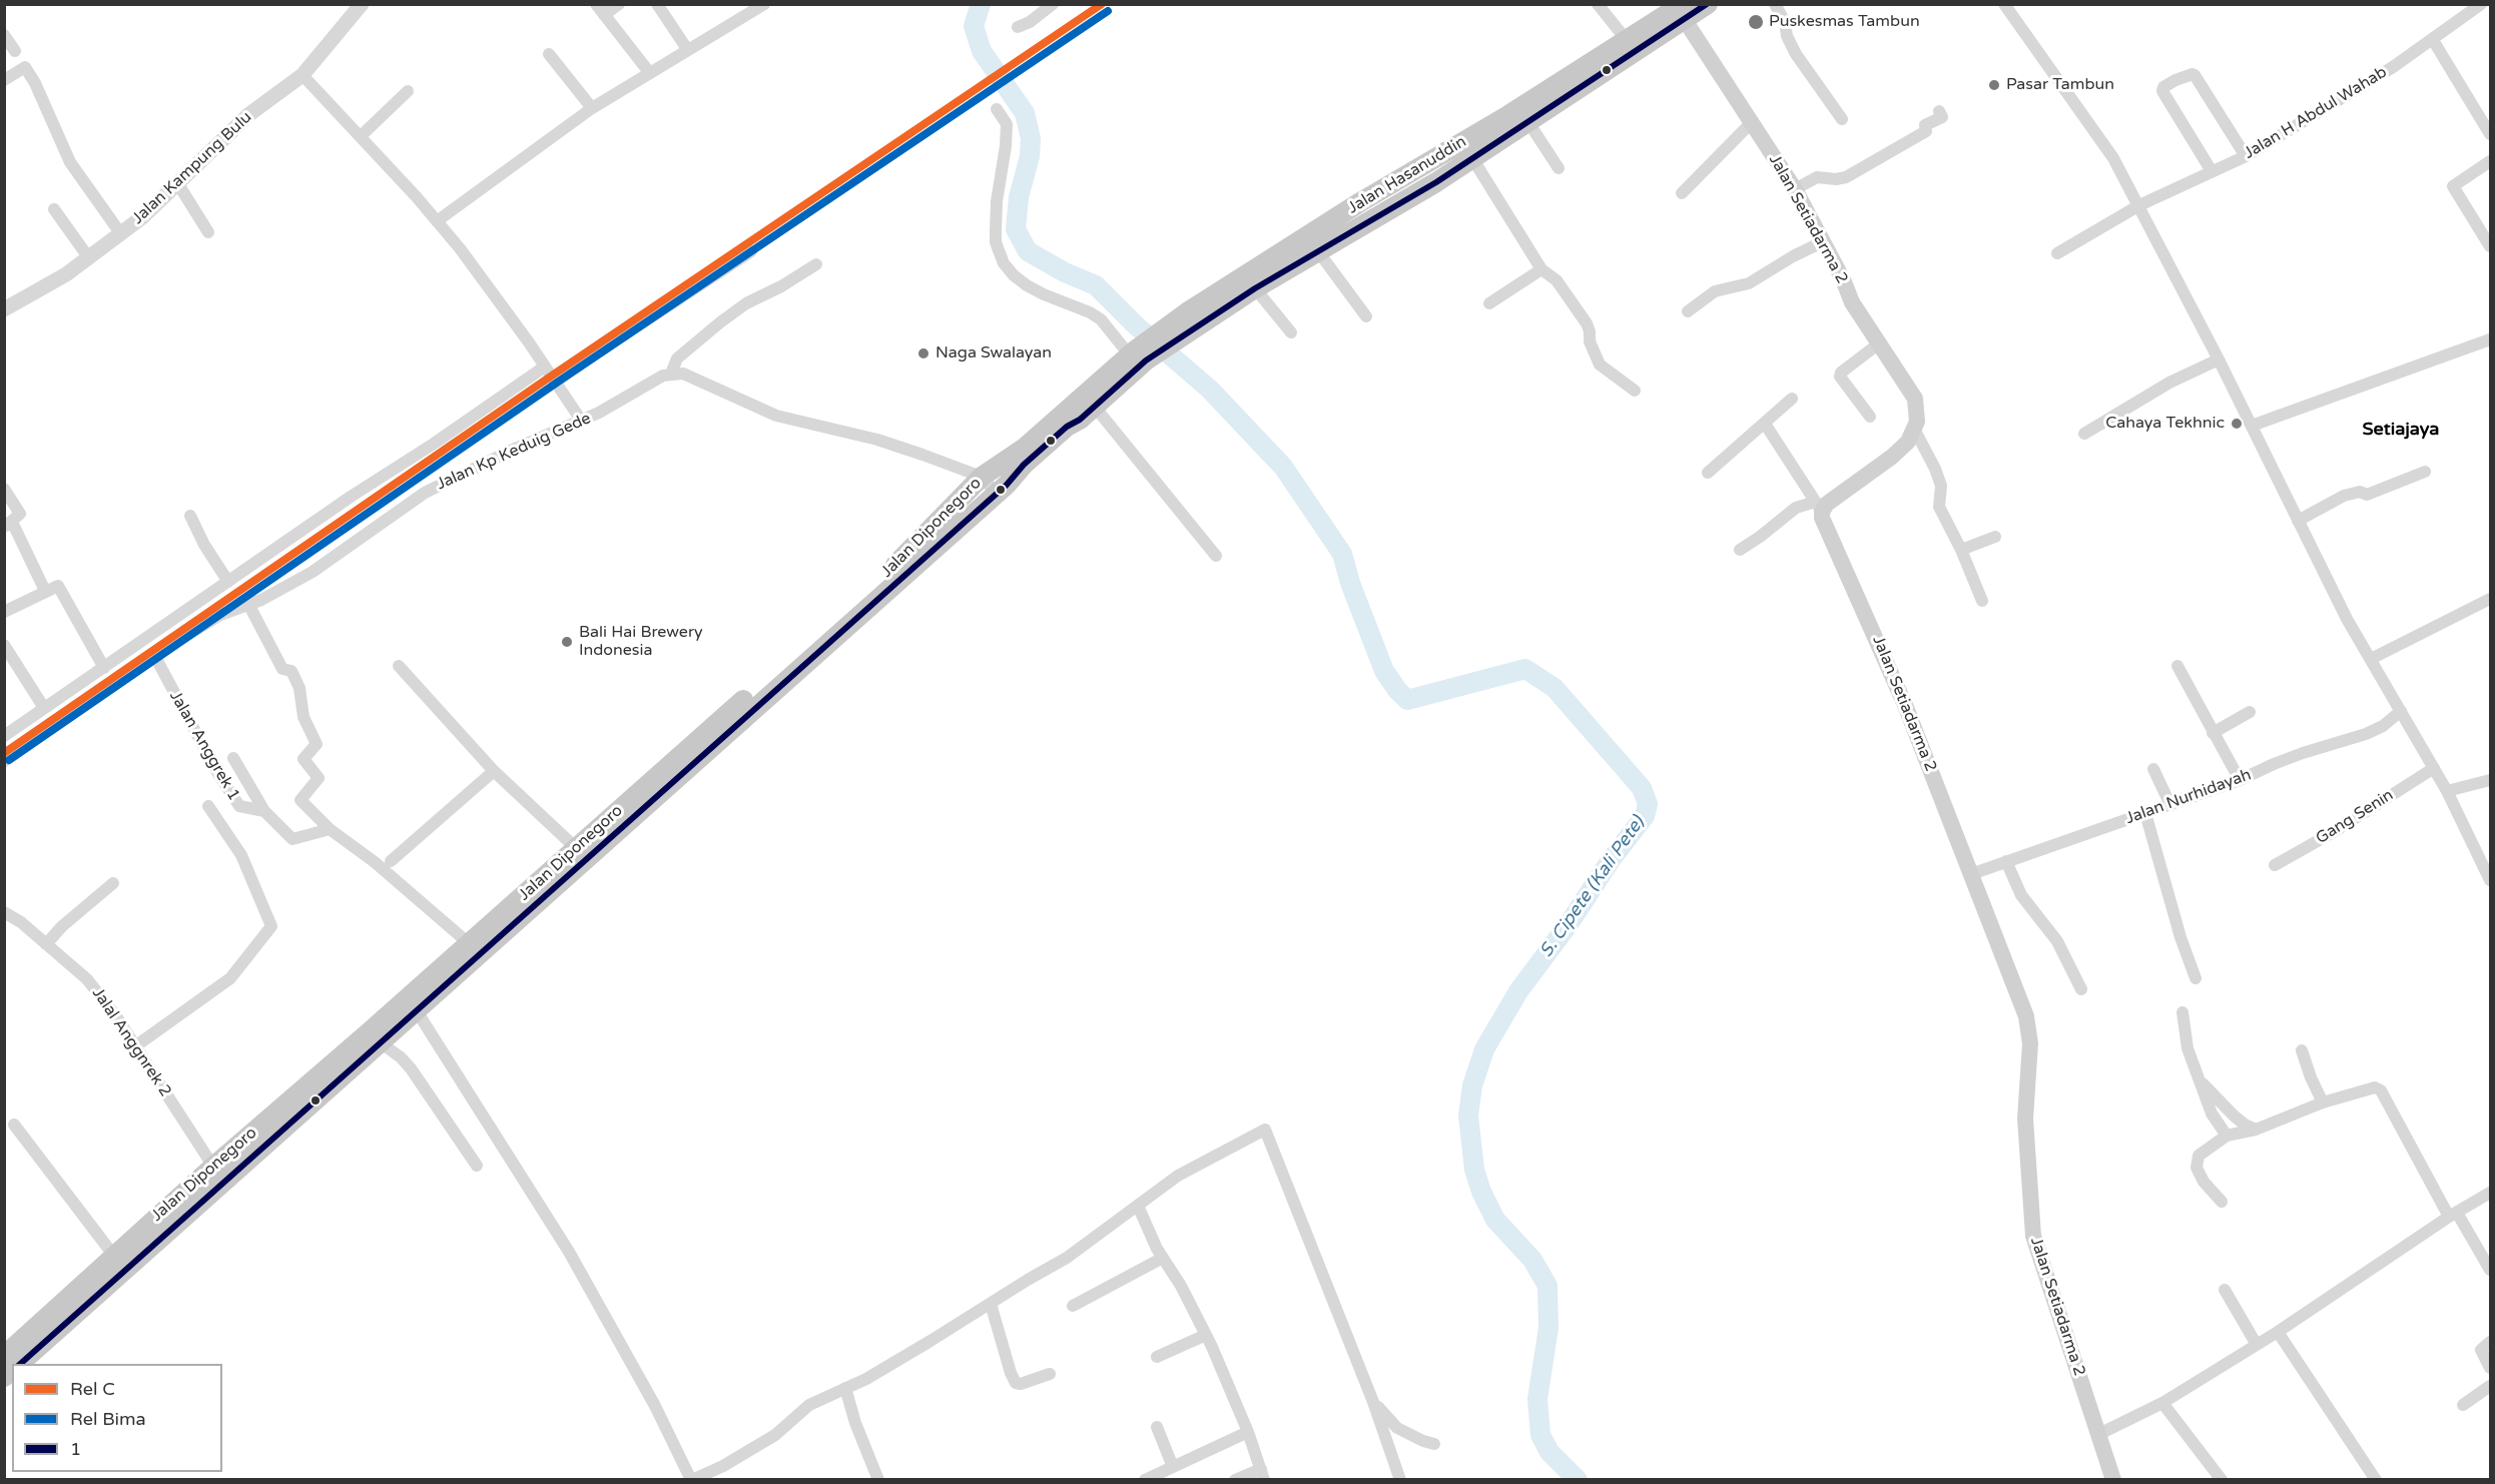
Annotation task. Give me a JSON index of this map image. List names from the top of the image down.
{
  "streets": {
    "highway": ["Jalan Hasanuddin", "Jalan Diponegoro"],
    "main road": ["Jalan Setiadarma 2"],
    "street": [
      "Jalan H Abdul Wahab",
      "Jalan Kampung Bulu",
      "Jalan Kp Keduig Gede",
      "Jalan Anggrek 1",
      "Jalan Nurhidayah",
      "Gang Senin",
      "Jalal Anggnrek 2"
    ]
  },
  "crossings": [
    ["Jalan Hasanuddin", "Jalan Setiadarma 2"],
    ["Jalan Hasanuddin", "Jalan Diponegoro"],
    ["Jalan Setiadarma 2", "Jalan Nurhidayah"],
    ["Jalan Kp Keduig Gede", "Jalan Anggrek 1"],
    ["Jalan Diponegoro", "Jalal Anggnrek 2"]
  ],
  "districts": ["Setiajaya"],
  "water": ["S. Cipete (Kali Pete)"],
  "places": [
    "Puskesmas Tambun",
    "Pasar Tambun",
    "Naga Swalayan",
    "Cahaya Tekhnic",
    "Bali Hai Brewery Indonesia"
  ],
  "lines": ["rail line C", "transit line 1", "rail line Bima"],
  "legend": ["Rel C", "Rel Bima", "1"]
}
